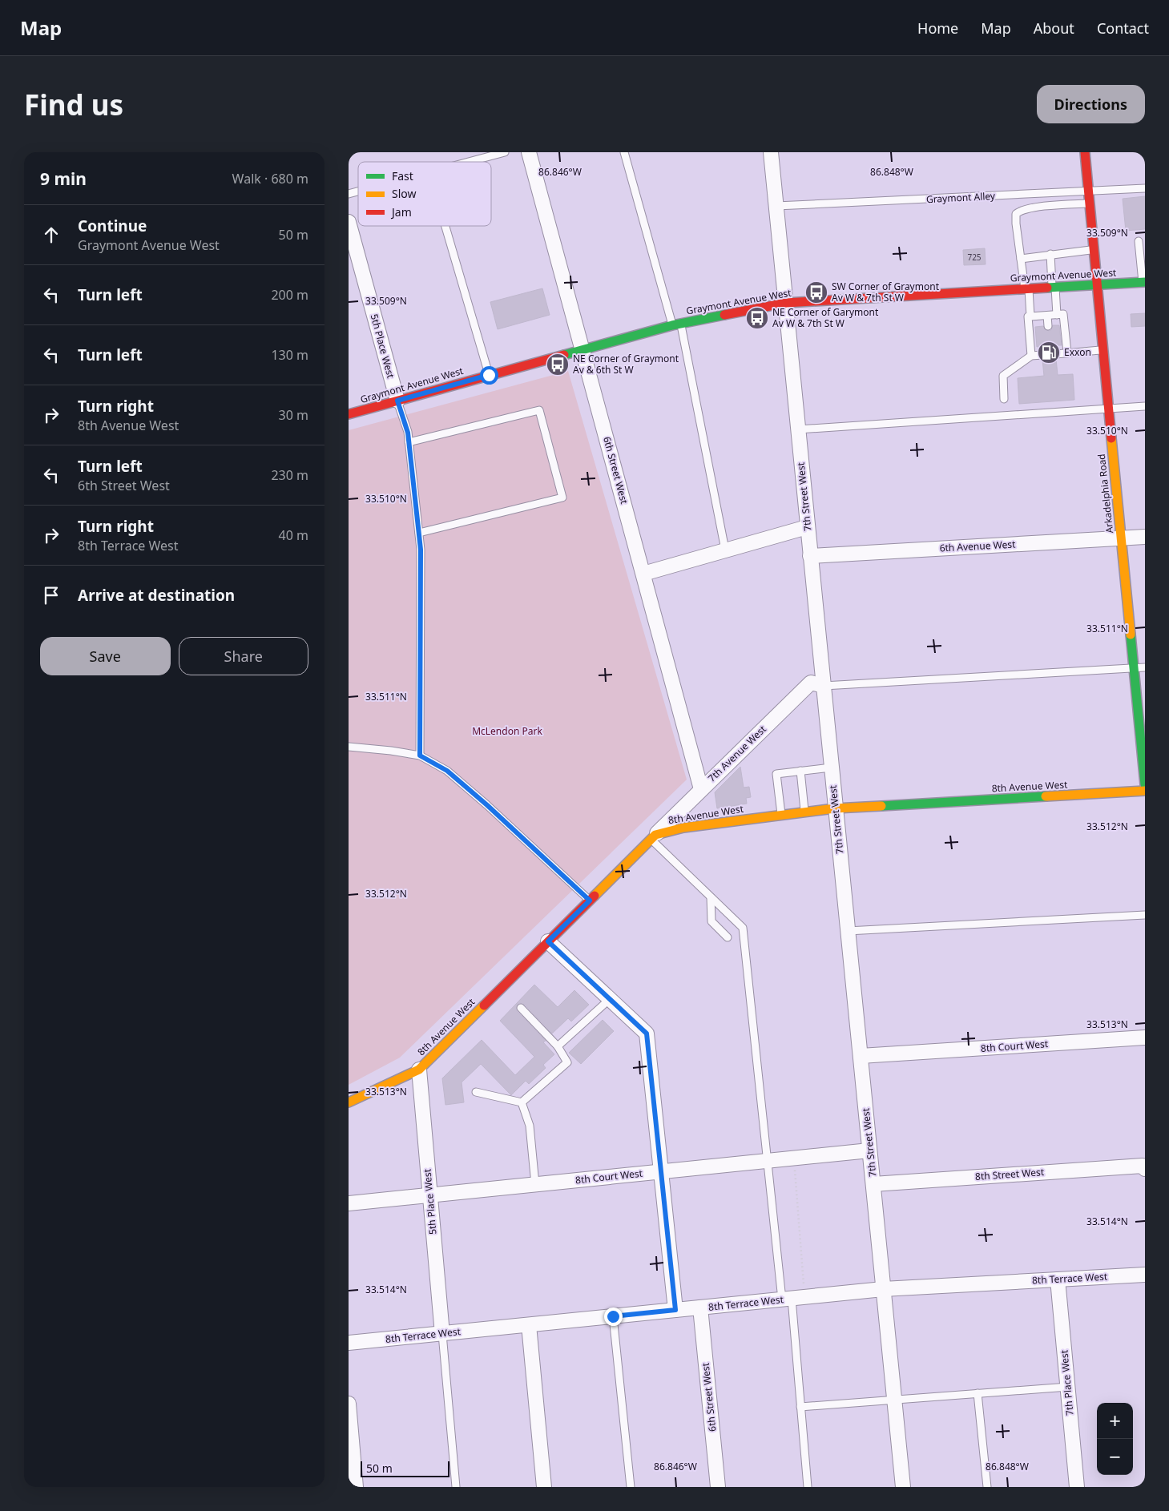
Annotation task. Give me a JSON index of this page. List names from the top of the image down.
{
  "streets": {
    "main road": ["Graymont Avenue West", "Arkadelphia Road", "8th Avenue West"],
    "street": [
      "5th Place West",
      "6th Street West",
      "7th Street West",
      "6th Avenue West",
      "7th Avenue West",
      "8th Court West",
      "8th Street West",
      "8th Terrace West",
      "7th Place West"
    ],
    "lane": ["Graymont Alley"]
  },
  "crossings": [
    ["Graymont Alley", "Arkadelphia Road"],
    ["Graymont Alley", "7th Street West"],
    ["Graymont Avenue West", "5th Place West"],
    ["Graymont Avenue West", "6th Street West"],
    ["Graymont Avenue West", "Arkadelphia Road"],
    ["Graymont Avenue West", "7th Street West"],
    ["5th Place West", "8th Avenue West"],
    ["5th Place West", "8th Court West"],
    ["5th Place West", "8th Terrace West"],
    ["6th Street West", "7th Avenue West"],
    ["6th Street West", "8th Terrace West"],
    ["Arkadelphia Road", "6th Avenue West"],
    ["7th Street West", "6th Avenue West"],
    ["7th Street West", "7th Avenue West"],
    ["7th Street West", "8th Avenue West"],
    ["7th Street West", "8th Court West"],
    ["7th Street West", "8th Street West"],
    ["7th Street West", "8th Terrace West"],
    ["7th Avenue West", "8th Avenue West"],
    ["8th Terrace West", "7th Place West"]
  ],
  "parks": ["McLendon Park"],
  "places": {
    "bus stop": ["SW Corner of Graymont Av W & 7th St W", "NE Corner of Garymont Av W & 7th St W", "NE Corner of Graymont Av & 6th St W"],
    "fuel station": ["Exxon"]
  },
  "house_numbers": ["725"],
  "legend": ["Fast", "Slow", "Jam"],
  "scale_bar": "50 m",
  "page": {
    "header": "Map",
    "nav": [
      "Home",
      "Map",
      "About",
      "Contact"
    ],
    "buttons": [
      "Directions",
      ["Save", "Share"]
    ],
    "title": "Find us",
    "heading": ["9 min", "Walk · 680 m"],
    "list": [
      ["Continue", "Graymont Avenue West", "50 m"],
      ["Turn left", "200 m"],
      ["Turn left", "130 m"],
      ["Turn right", "8th Avenue West", "30 m"],
      ["Turn left", "6th Street West", "230 m"],
      ["Turn right", "8th Terrace West", "40 m"],
      "Arrive at destination"
    ],
    "map_buttons": ["+", "−"],
    "scale": "50 m"
  },
  "coordinates": [
    "86.846°W",
    "86.848°W",
    "33.509°N",
    "33.510°N",
    "33.511°N",
    "33.512°N",
    "33.513°N",
    "33.514°N"
  ]
}
